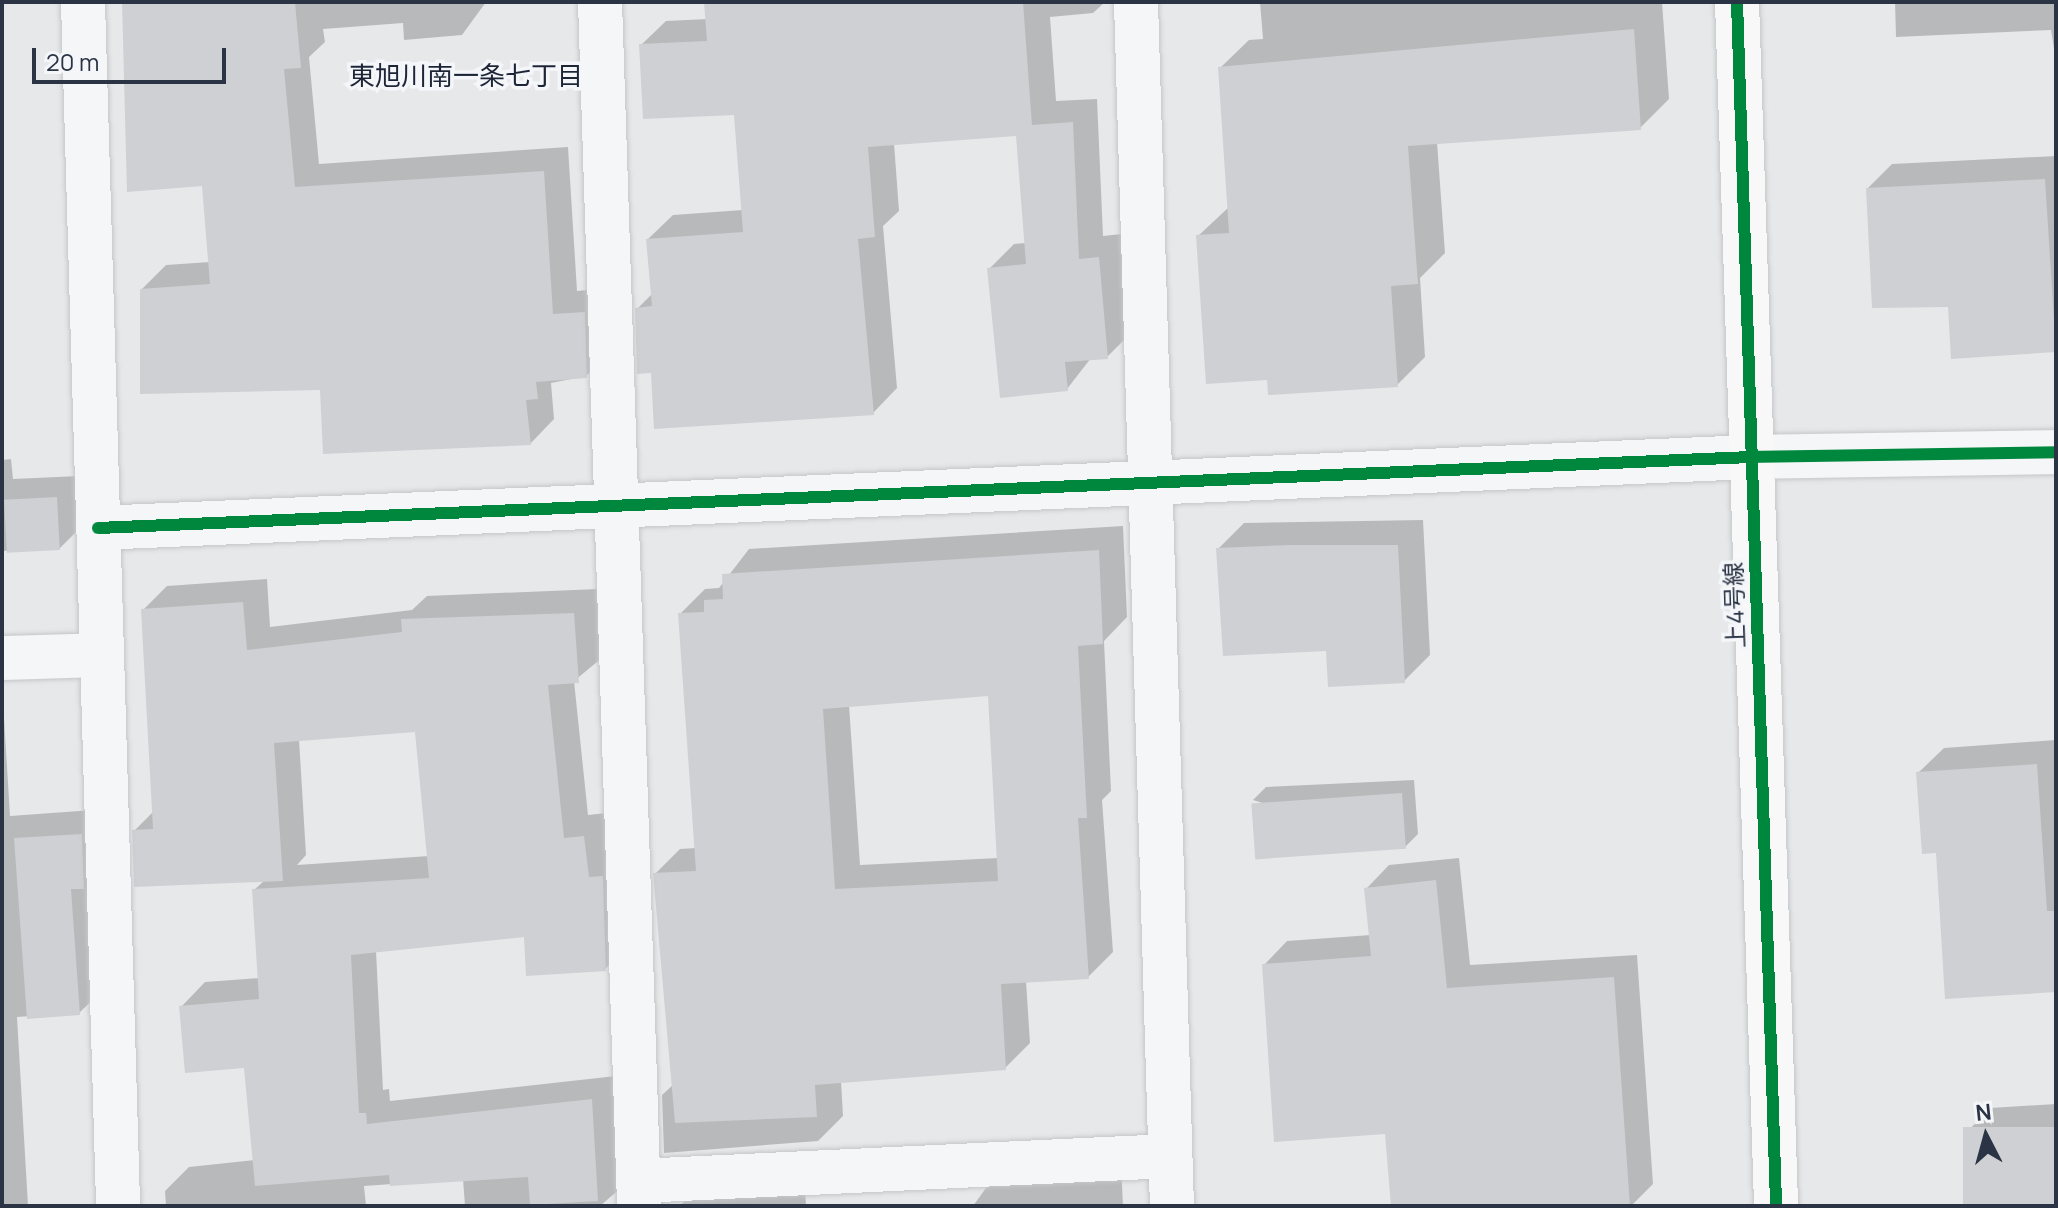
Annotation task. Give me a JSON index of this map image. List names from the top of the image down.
{
  "streets": {
    "street": ["上4号線"]
  },
  "districts": ["東旭川南一条七丁目"],
  "scale_bar": "20 m",
  "north": "top"
}
